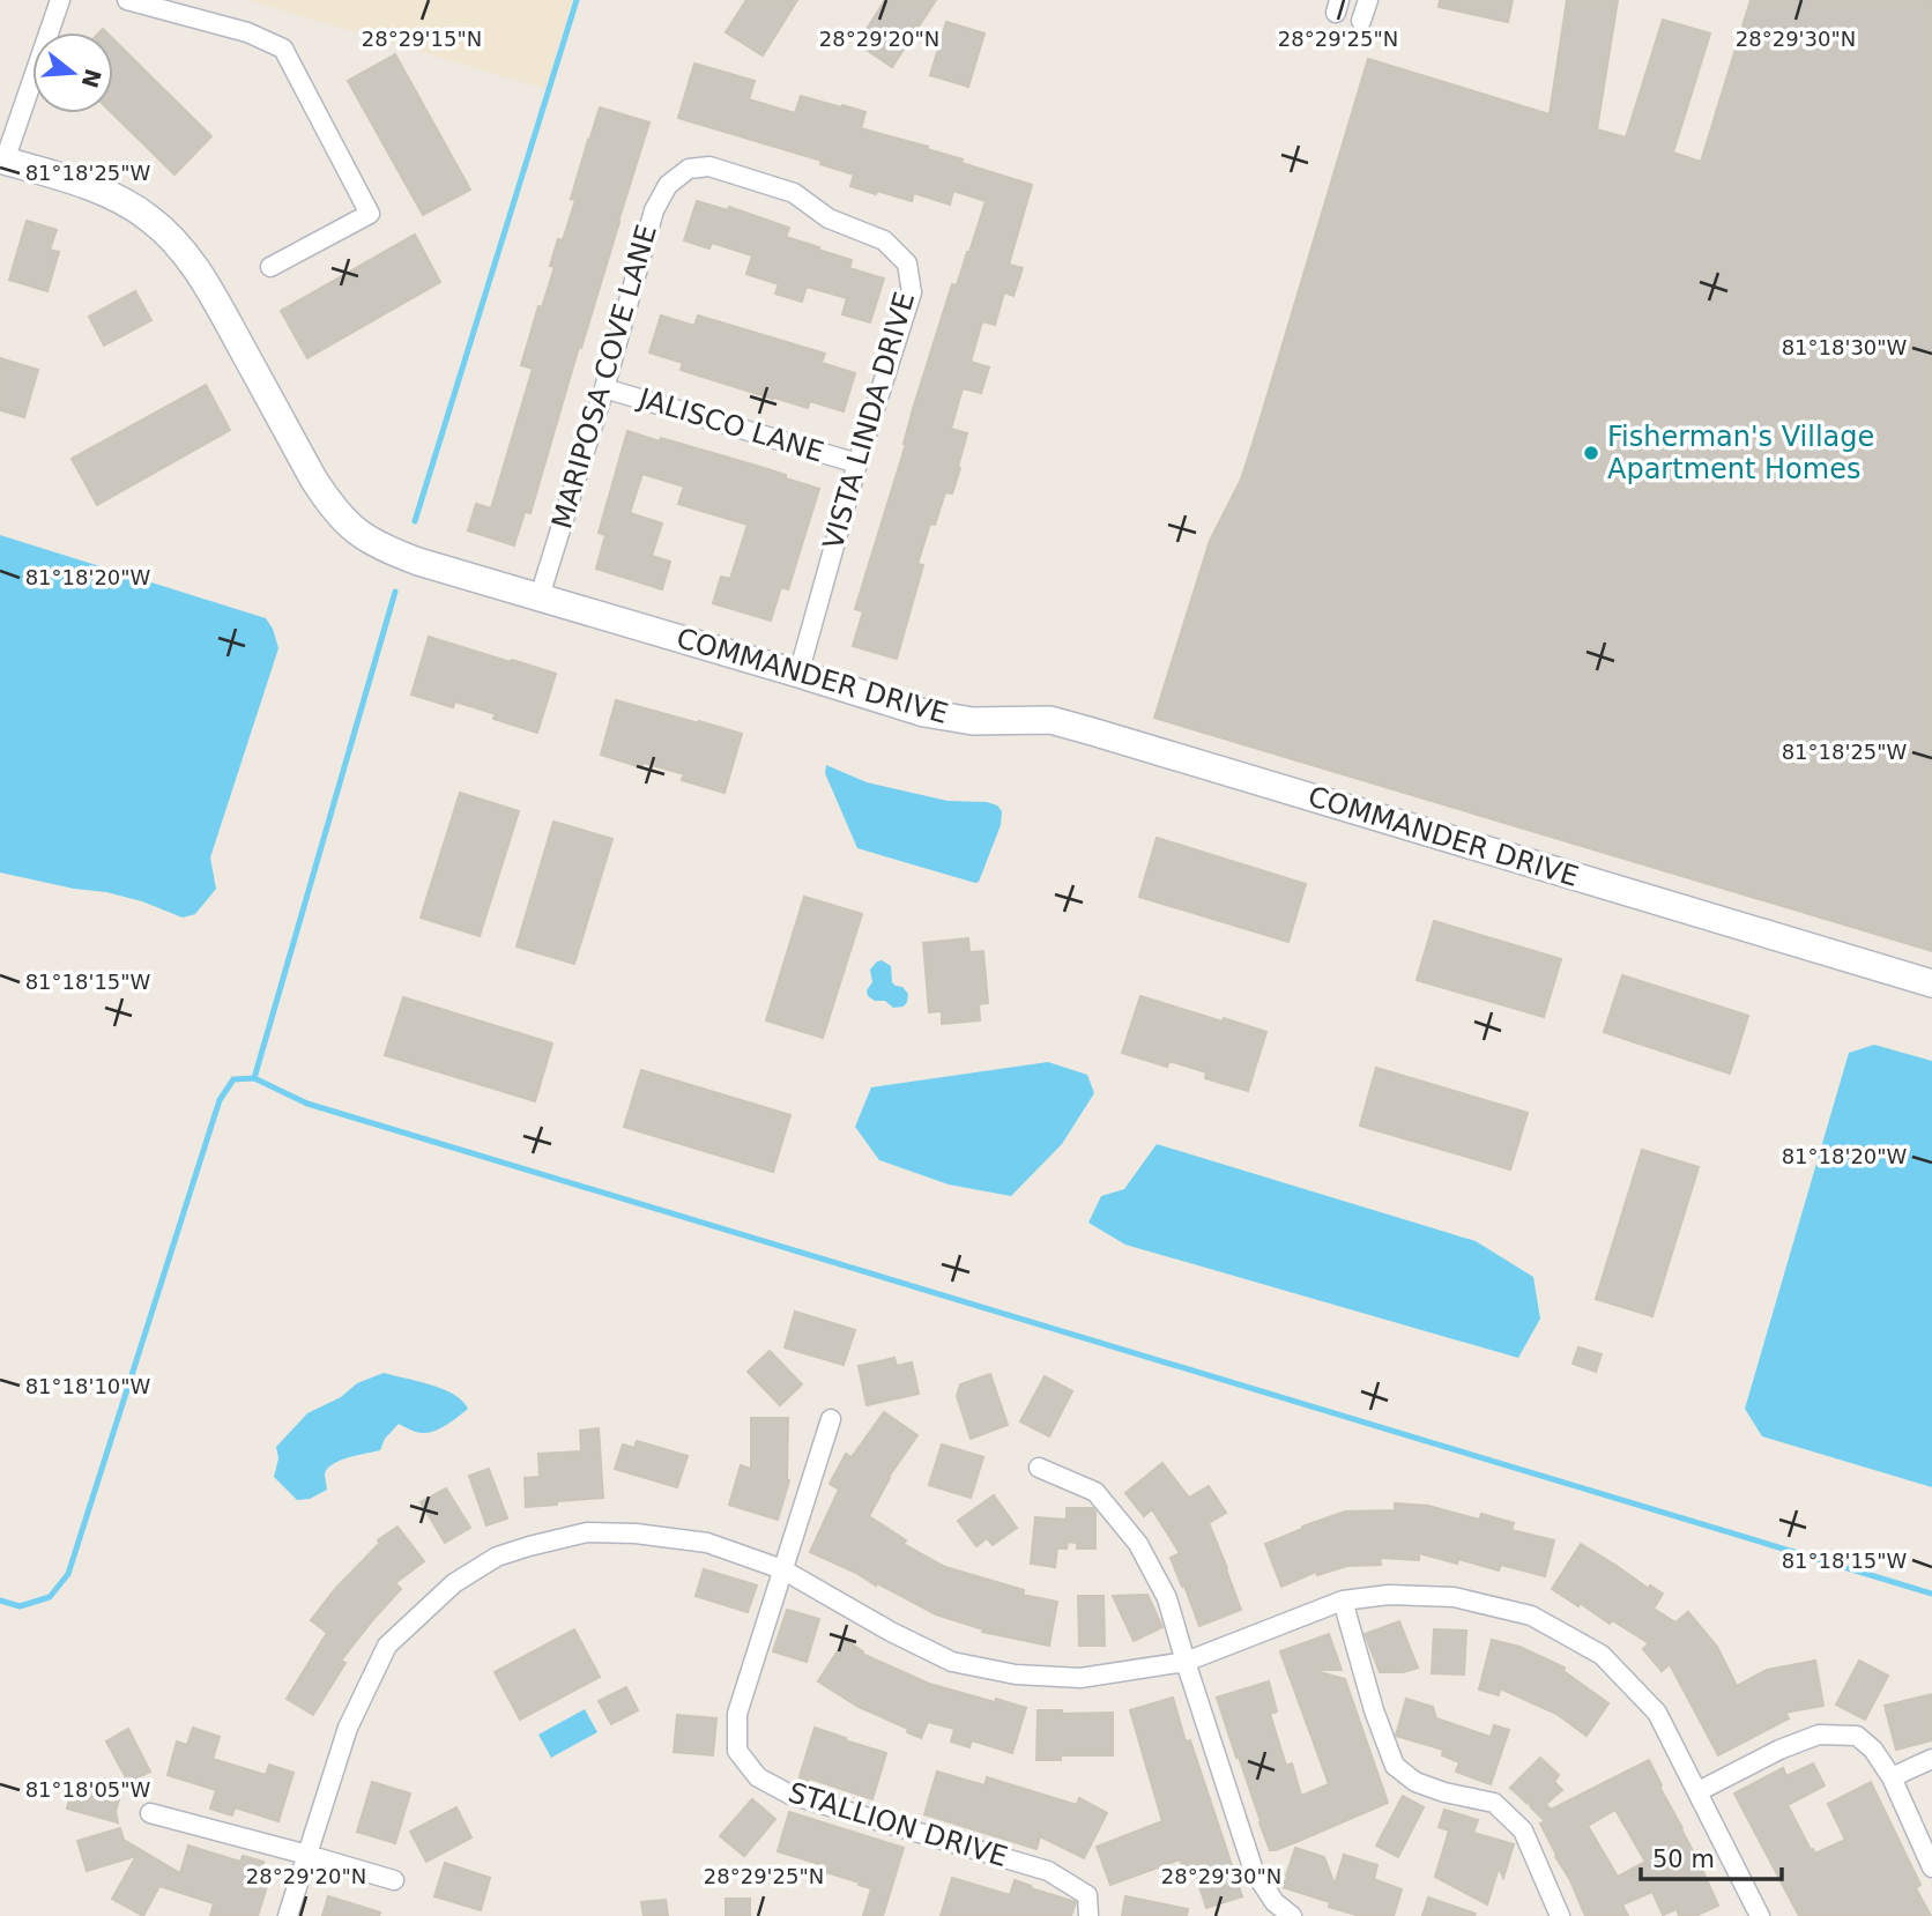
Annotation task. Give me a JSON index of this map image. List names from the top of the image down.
{
  "streets": {
    "street": [
      "MARIPOSA COVE LANE",
      "VISTA LINDA DRIVE",
      "JALISCO LANE",
      "COMMANDER DRIVE",
      "STALLION DRIVE"
    ]
  },
  "crossings": [
    ["MARIPOSA COVE LANE", "VISTA LINDA DRIVE"],
    ["MARIPOSA COVE LANE", "JALISCO LANE"],
    ["MARIPOSA COVE LANE", "COMMANDER DRIVE"],
    ["VISTA LINDA DRIVE", "JALISCO LANE"],
    ["VISTA LINDA DRIVE", "COMMANDER DRIVE"]
  ],
  "places": ["Fisherman's Village Apartment Homes"],
  "scale_bar": "50 m",
  "north": "right",
  "coordinates": [
    "28°29'15\"N",
    "28°29'20\"N",
    "28°29'25\"N",
    "28°29'30\"N",
    "81°18'25\"W",
    "81°18'30\"W",
    "81°18'20\"W",
    "81°18'15\"W",
    "81°18'10\"W",
    "81°18'05\"W"
  ]
}
